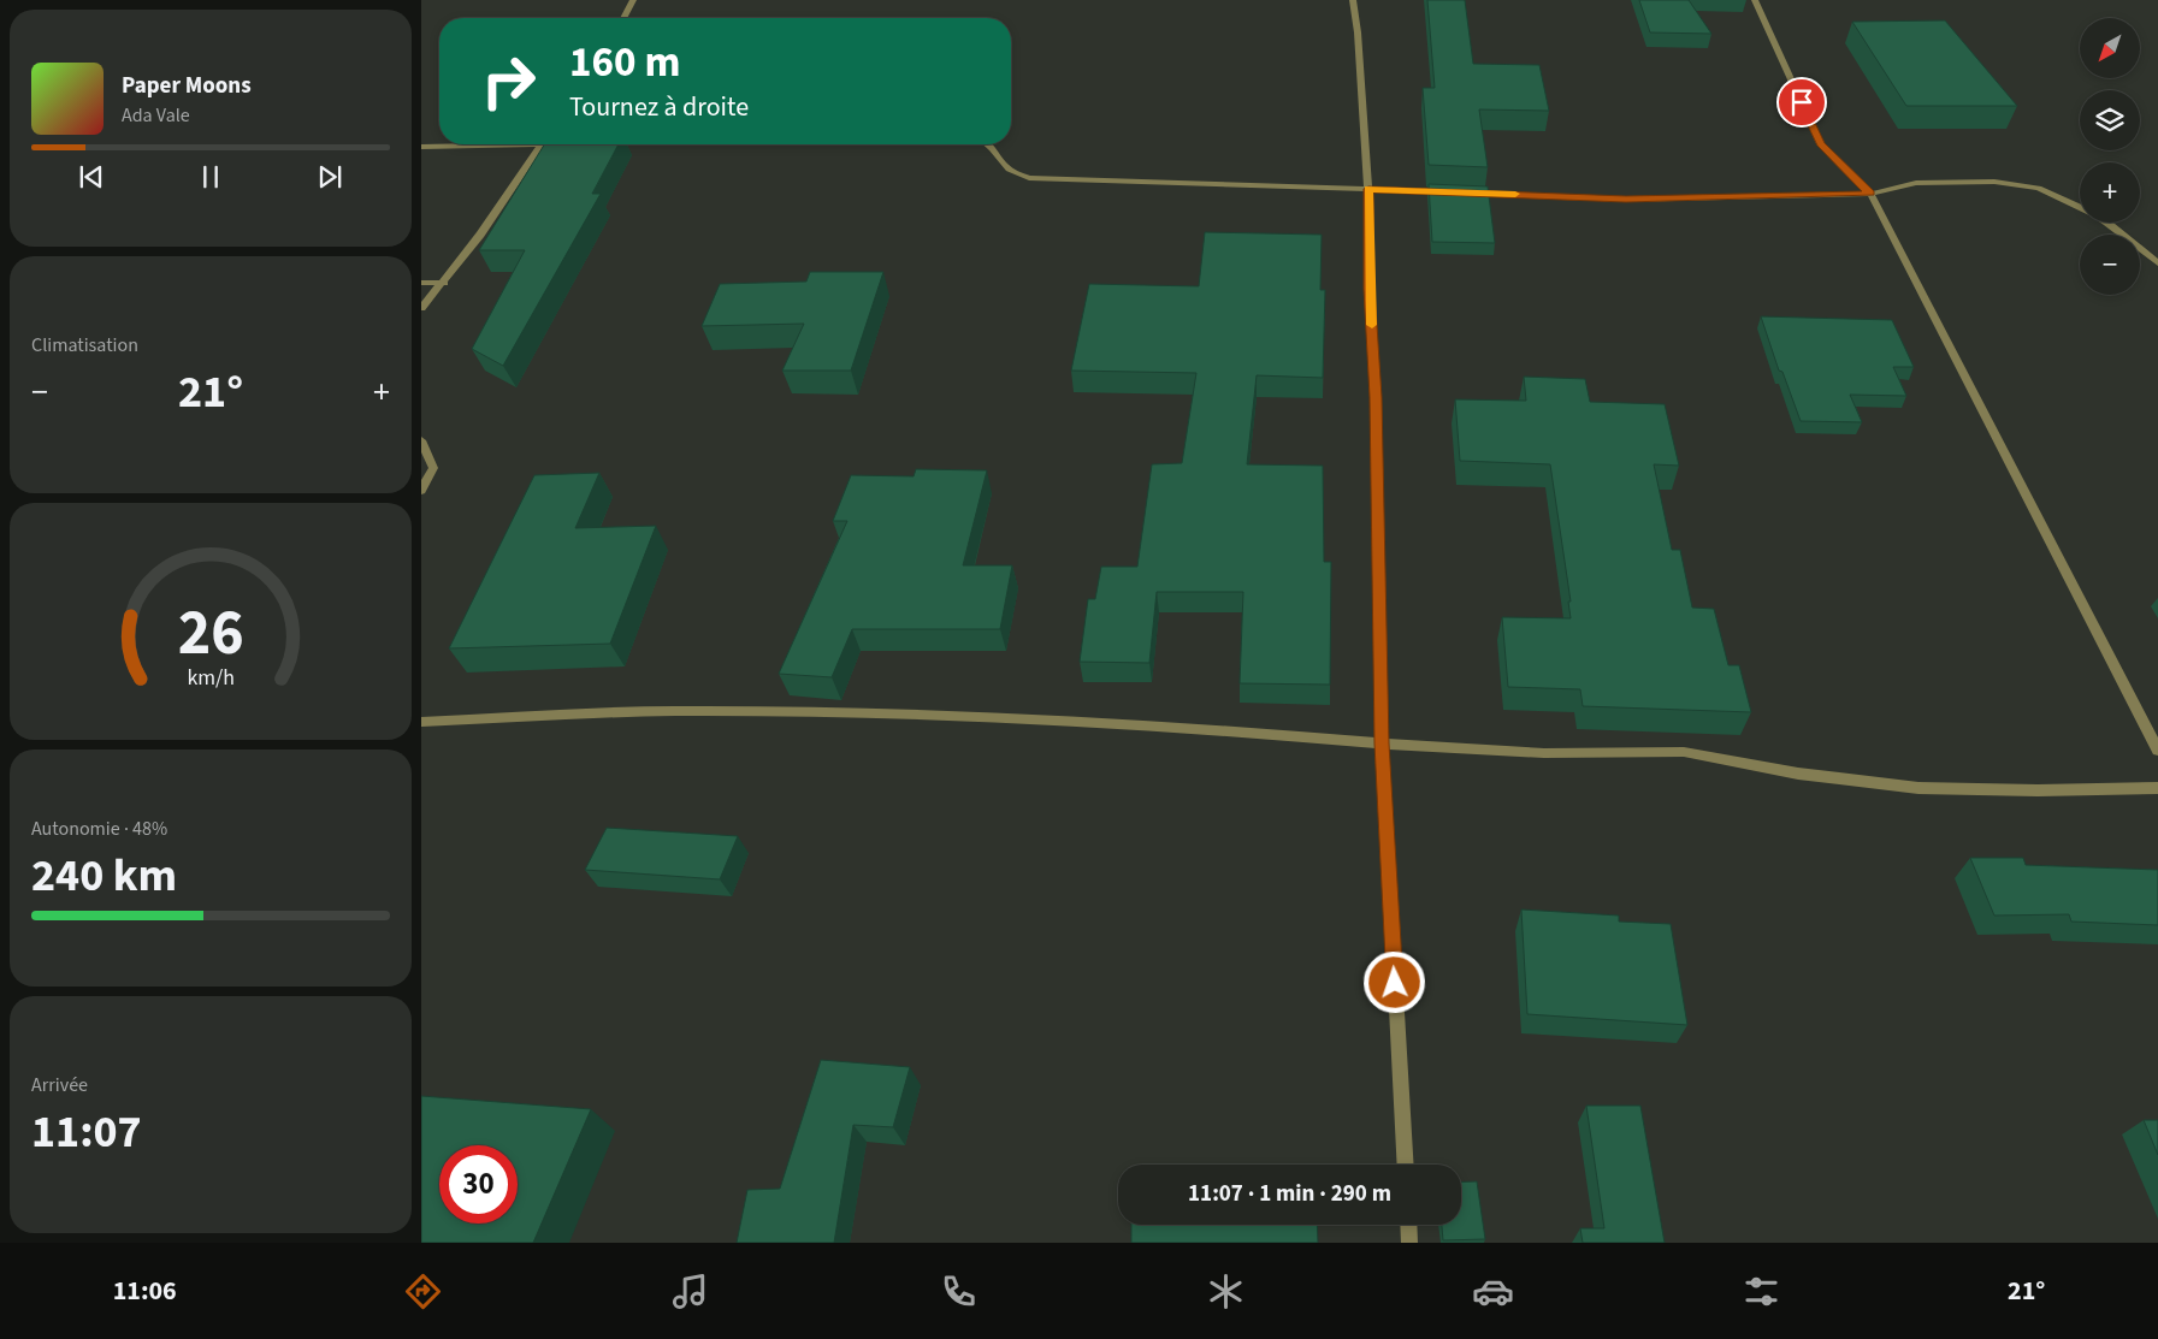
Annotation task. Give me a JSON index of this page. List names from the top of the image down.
{
  "north": "bottom left",
  "page": {
    "map_buttons": ["+", "−"],
    "turn": ["160 m", "Tournez à droite"],
    "song": ["Paper Moons", "Ada Vale"],
    "tile": [
      "Climatisation",
      ["Autonomie · 48%", "240 km"],
      ["Arrivée", "11:07"]
    ],
    "heat": ["−", "21°", "+"],
    "limit": "30",
    "trip": "11:07 · 1 min · 290 m",
    "tabs": ["11:06", "21°"],
    "gauge": ["26", "km/h"]
  }
}
